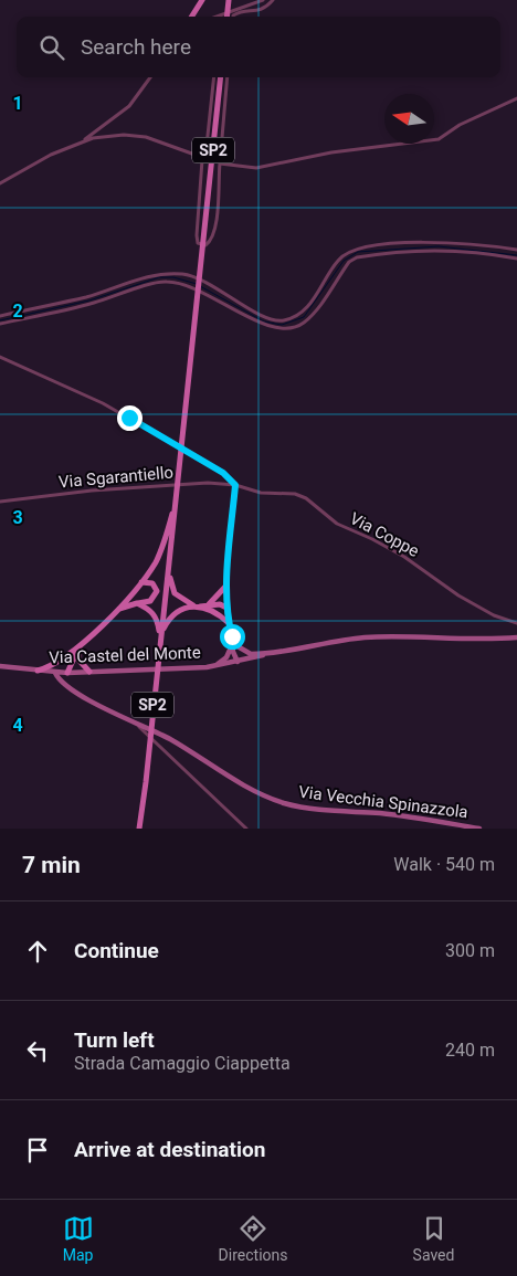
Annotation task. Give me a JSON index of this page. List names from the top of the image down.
{
  "streets": {
    "main road": ["SP2", "Via Castel del Monte", "Via Vecchia Spinazzola"],
    "street": ["Via Sgarantiello", "Via Coppe"]
  },
  "crossings": [
    ["Via Sgarantiello", "Via Coppe"],
    ["Via Castel del Monte", "Via Vecchia Spinazzola"]
  ],
  "north": "left",
  "page": {
    "search": "Search here",
    "heading": ["7 min", "Walk · 540 m"],
    "list": [
      ["Continue", "300 m"],
      ["Turn left", "Strada Camaggio Ciappetta", "240 m"],
      "Arrive at destination"
    ],
    "nav": ["Map", "Directions", "Saved"]
  },
  "grid": {
    "rows": [
      "1",
      "2",
      "3",
      "4"
    ]
  }
}
